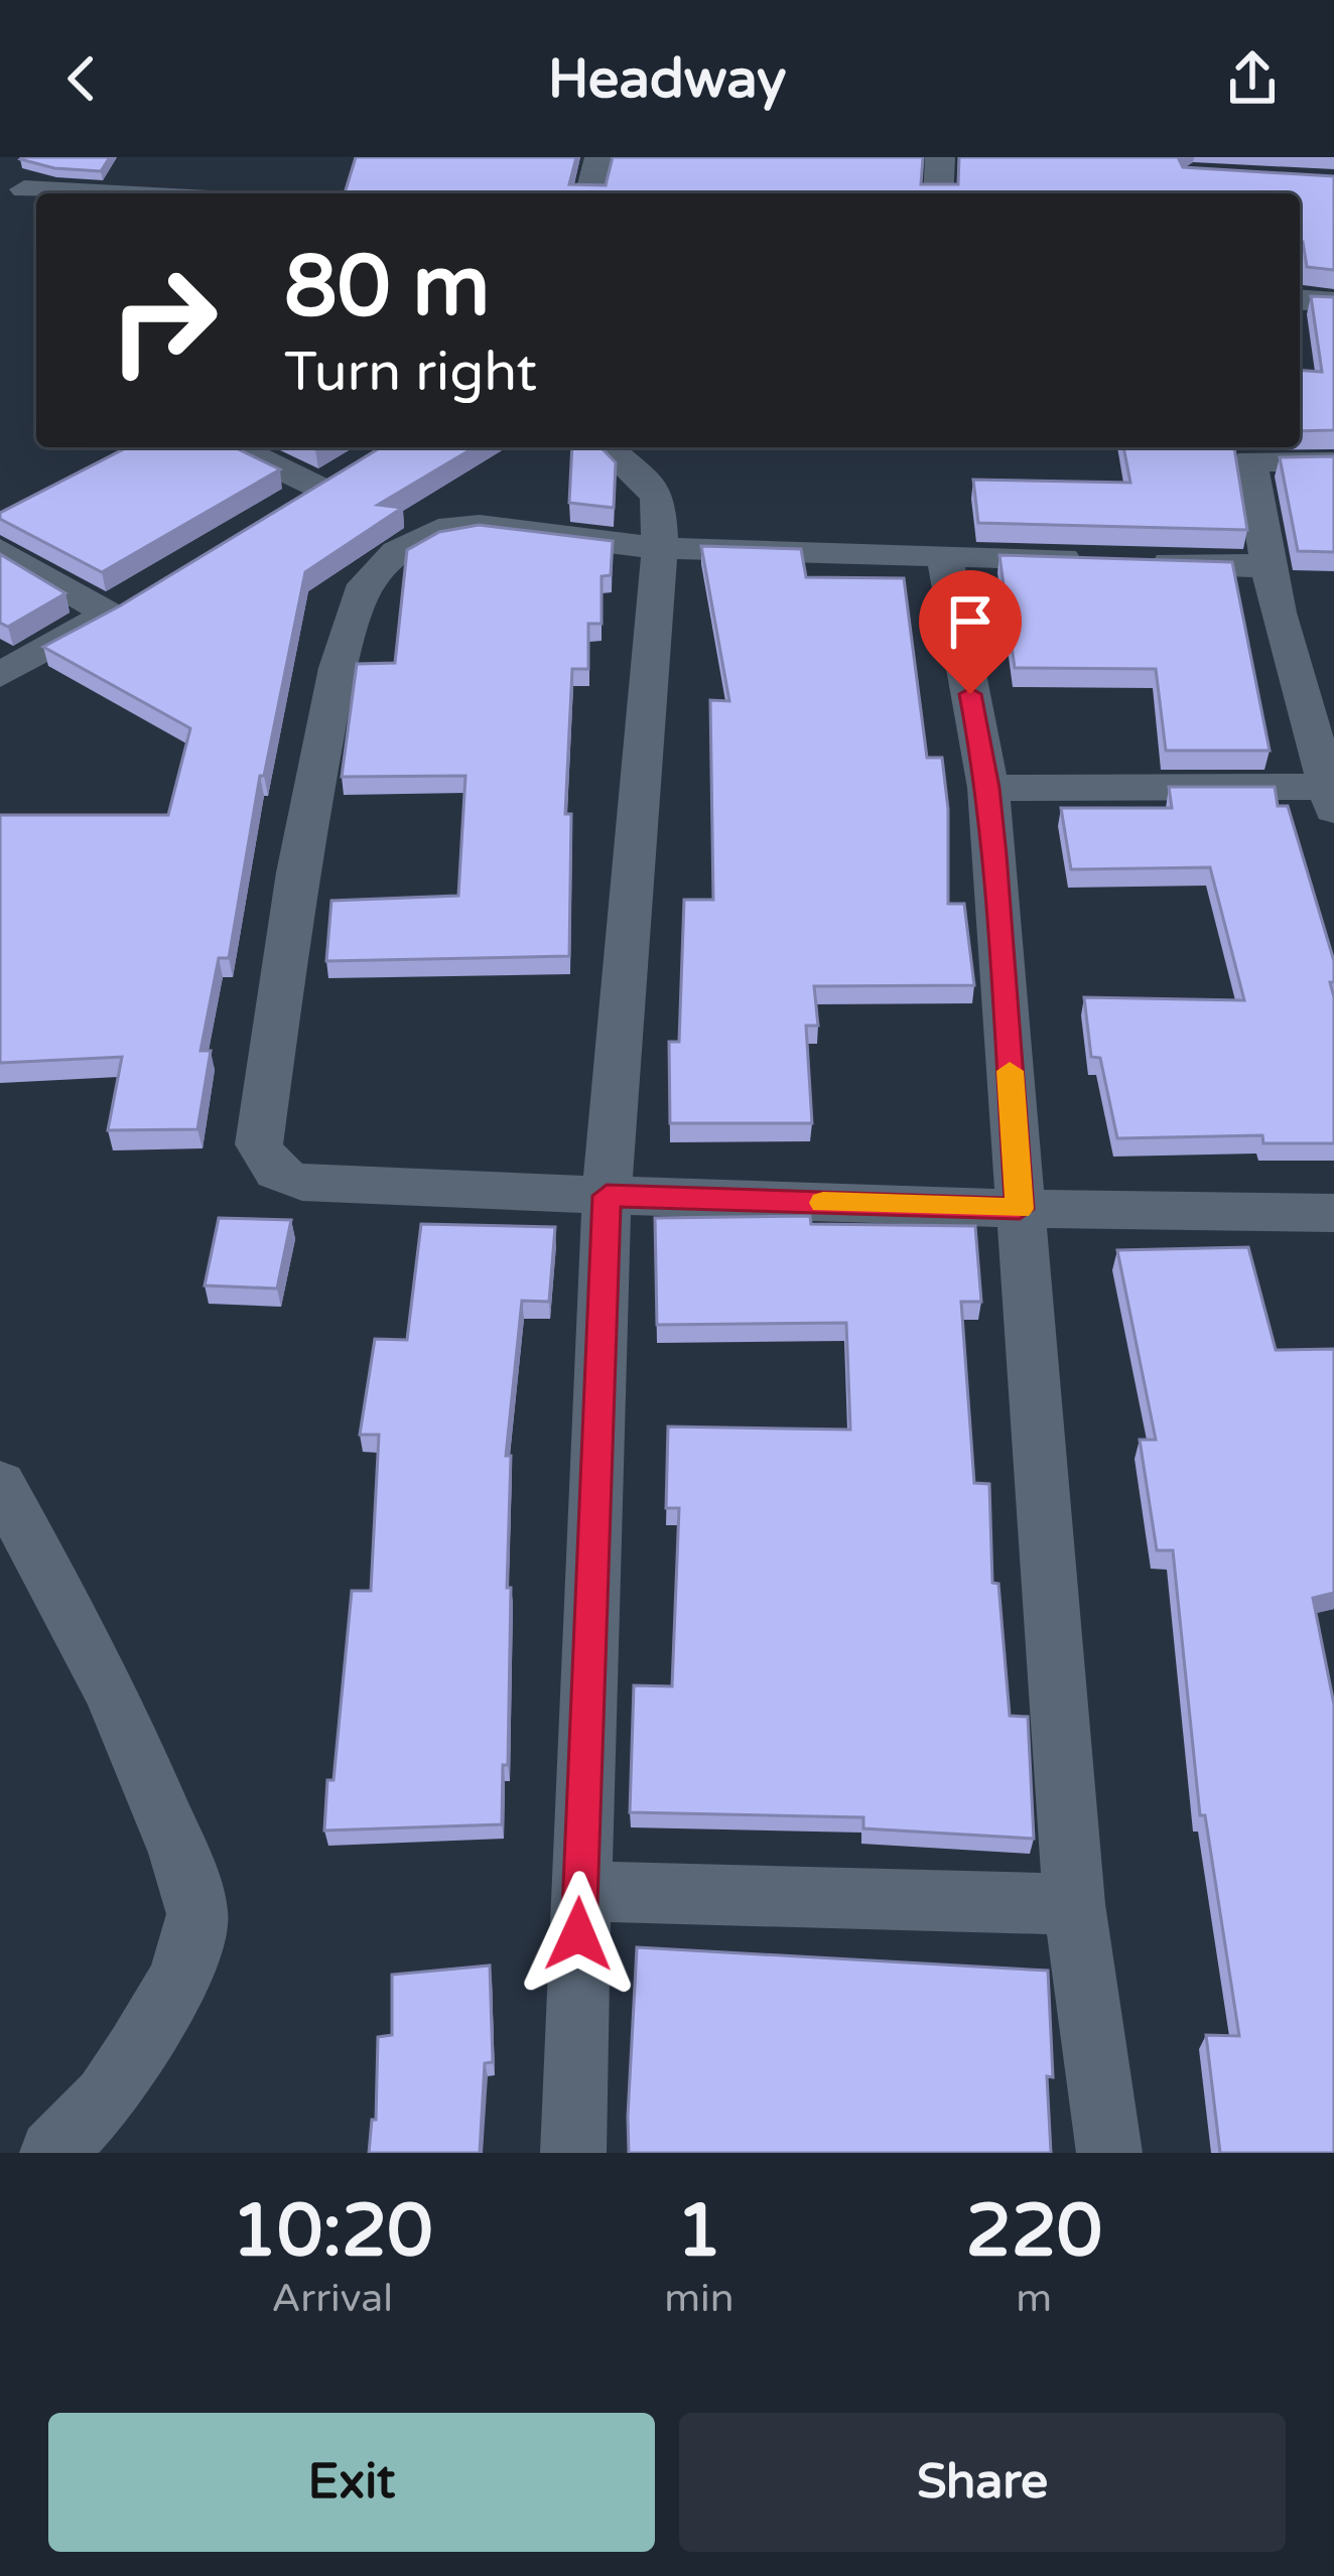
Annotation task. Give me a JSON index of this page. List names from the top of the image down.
{
  "page": {
    "header": "Headway",
    "turn": ["80 m", "Turn right"],
    "eta": [
      "10:20",
      "Arrival",
      "1",
      "min",
      "220",
      "m"
    ],
    "buttons": ["Exit", "Share"]
  }
}
